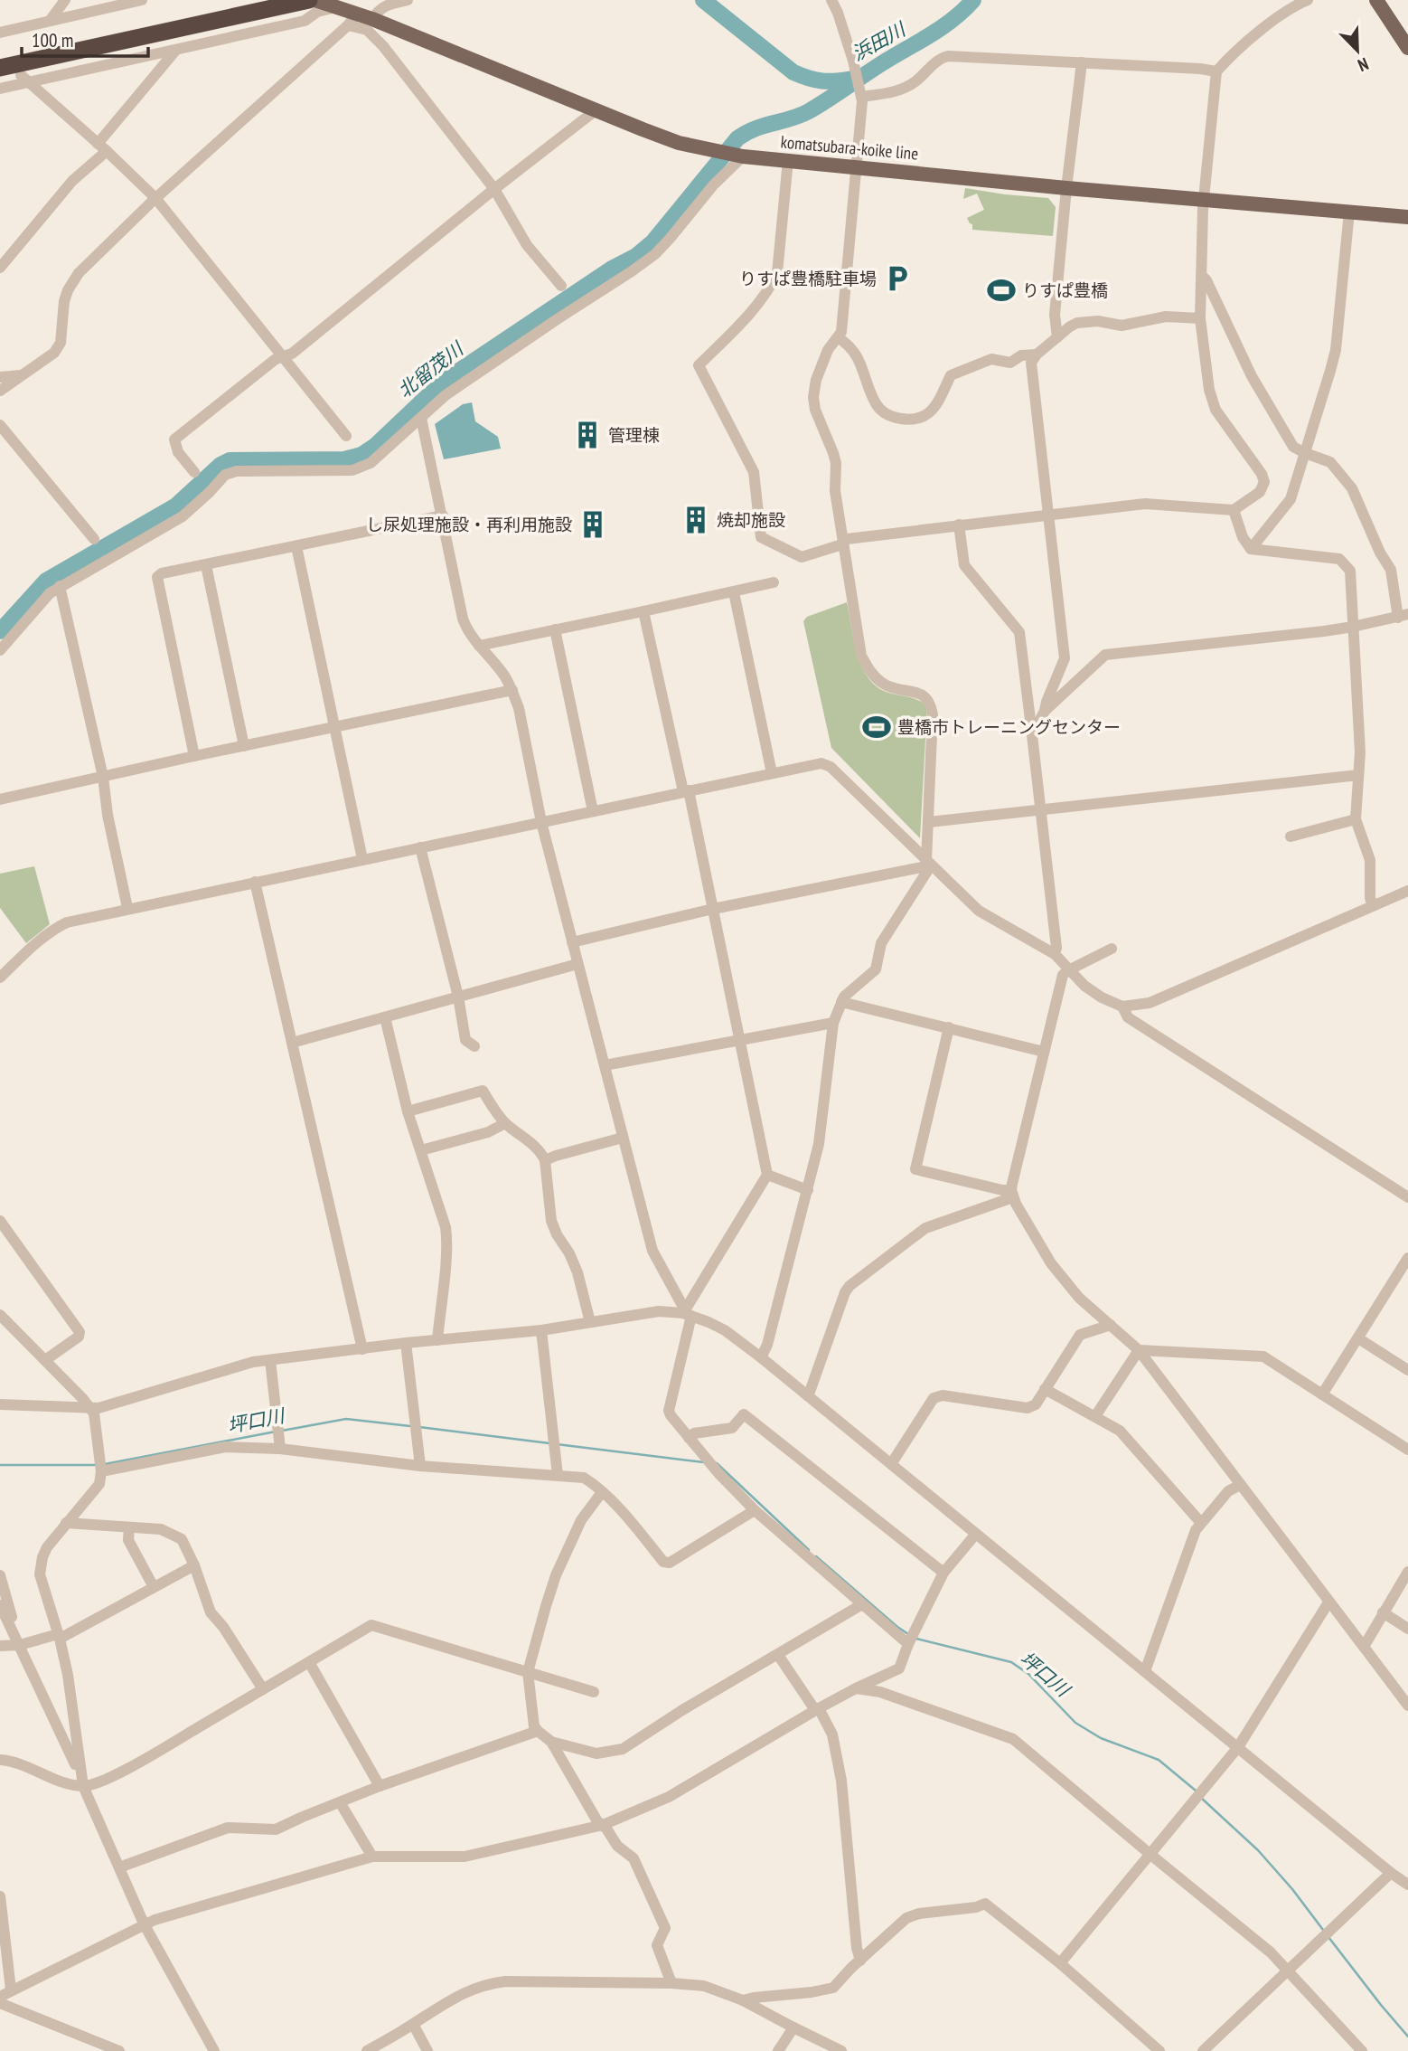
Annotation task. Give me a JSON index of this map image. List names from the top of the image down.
{
  "streets": {
    "main road": ["komatsubara-koike line"]
  },
  "water": ["浜田川", "北留茂川", "坪口川"],
  "places": {
    "parking": ["りすぱ豊橋駐車場"],
    "sports": ["りすぱ豊橋", "豊橋市トレーニングセンター"],
    "building": ["管理棟", "焼却施設", "し尿処理施設・再利用施設"]
  },
  "scale_bar": "100 m",
  "north": "bottom right"
}
